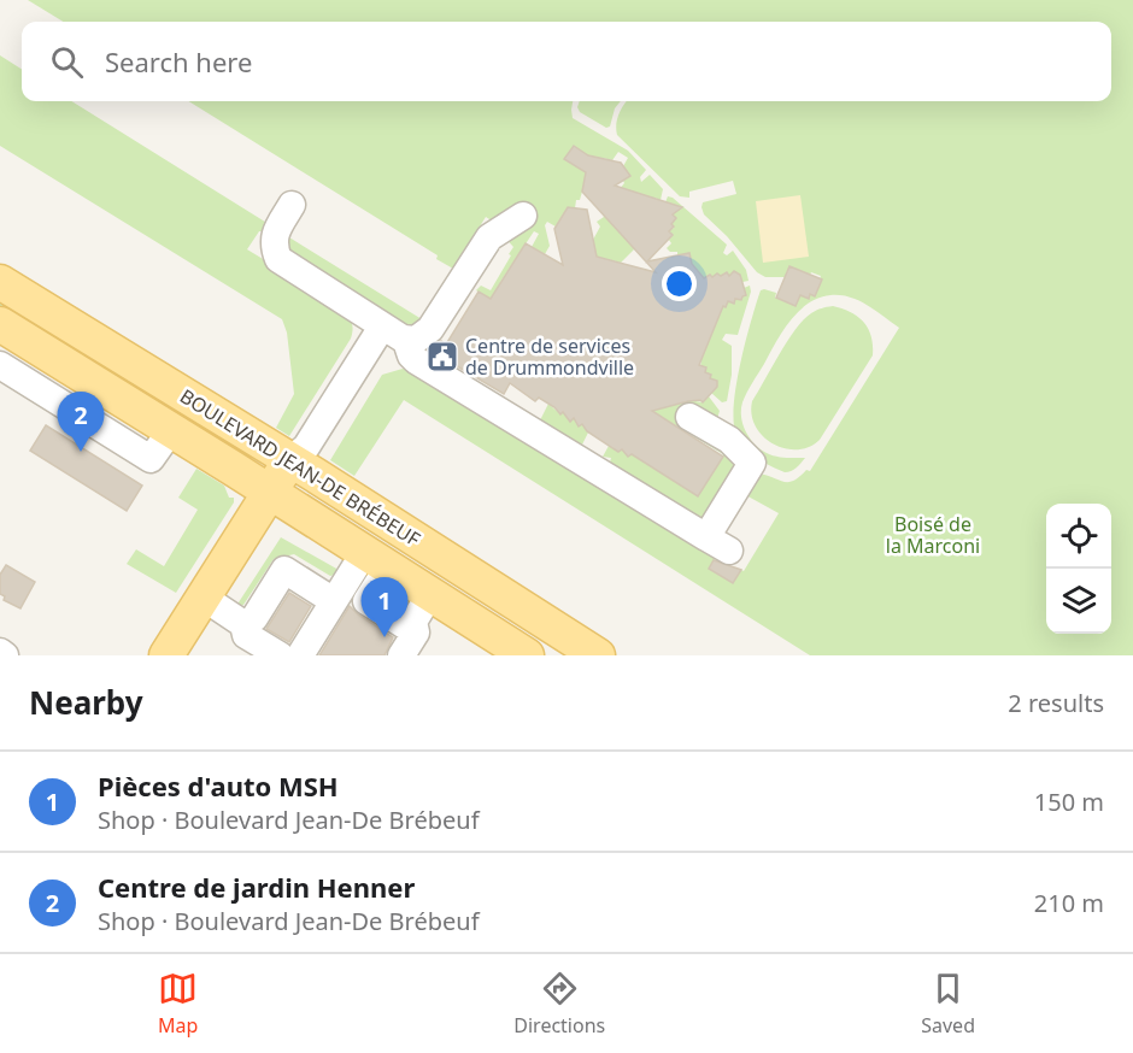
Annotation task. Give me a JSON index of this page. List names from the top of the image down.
{
  "streets": {
    "main road": ["BOULEVARD JEAN-DE BRÉBEUF"]
  },
  "parks": ["Boisé de la Marconi"],
  "places": {
    "public building": ["Centre de services de Drummondville"]
  },
  "page": {
    "search": "Search here",
    "pins": ["2", "1"],
    "heading": ["Nearby", "2 results"],
    "list": [
      {
        "mark": "1",
        "name": "Pièces d'auto MSH",
        "note": "Shop · Boulevard Jean-De Brébeuf",
        "value": "150 m"
      },
      {
        "mark": "2",
        "name": "Centre de jardin Henner",
        "note": "Shop · Boulevard Jean-De Brébeuf",
        "value": "210 m"
      }
    ],
    "nav": ["Map", "Directions", "Saved"]
  }
}
